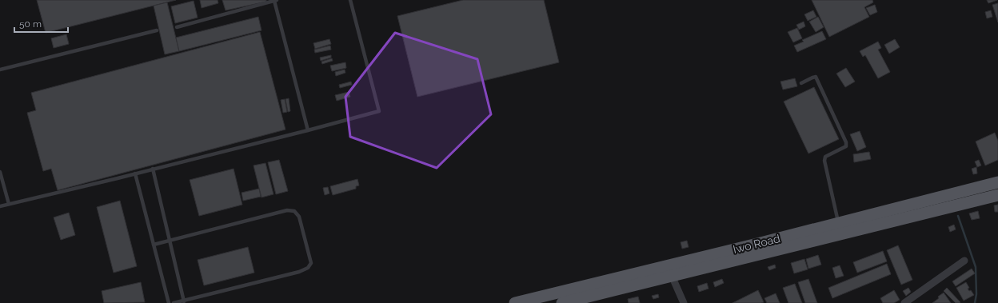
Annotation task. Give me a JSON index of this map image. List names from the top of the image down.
{
  "streets": {
    "main road": ["Iwo Road"]
  },
  "scale_bar": "50 m"
}
